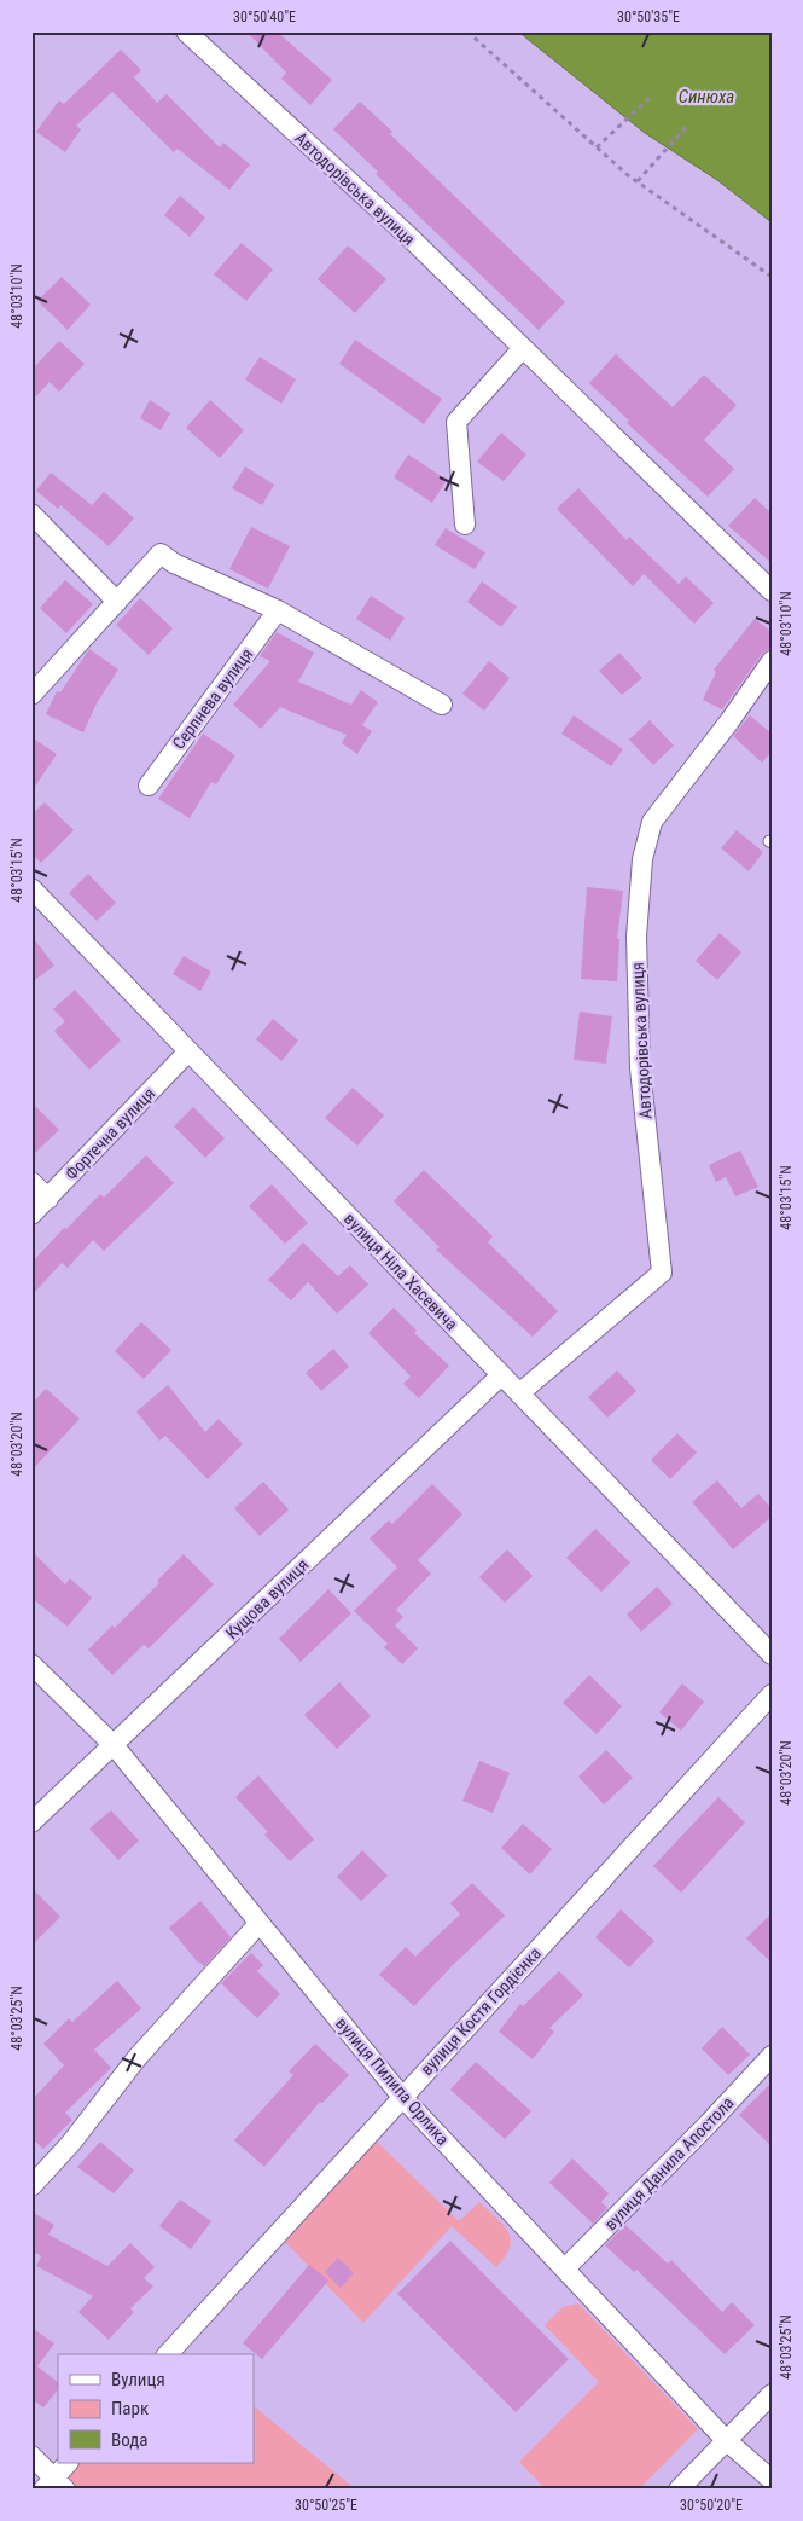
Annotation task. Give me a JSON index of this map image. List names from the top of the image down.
{
  "streets": {
    "street": [
      "Автодорівська вулиця",
      "Серпнева вулиця",
      "Фортечна вулиця",
      "вулиця Ніла Хасевича",
      "Кущова вулиця",
      "вулиця Костя Гордієнка",
      "вулиця Пилипа Орлика",
      "вулиця Данила Апостола"
    ]
  },
  "crossings": [
    ["Автодорівська вулиця", "вулиця Ніла Хасевича"],
    ["Фортечна вулиця", "вулиця Ніла Хасевича"],
    ["вулиця Ніла Хасевича", "Кущова вулиця"],
    ["Кущова вулиця", "вулиця Пилипа Орлика"],
    ["вулиця Костя Гордієнка", "вулиця Пилипа Орлика"],
    ["вулиця Пилипа Орлика", "вулиця Данила Апостола"]
  ],
  "water": ["Синюха"],
  "legend": ["Вулиця", "Парк", "Вода"],
  "coordinates": [
    "30°50'40\"E",
    "30°50'35\"E",
    "48°03'10\"N",
    "48°03'15\"N",
    "48°03'20\"N",
    "48°03'25\"N",
    "30°50'25\"E",
    "30°50'20\"E"
  ]
}
